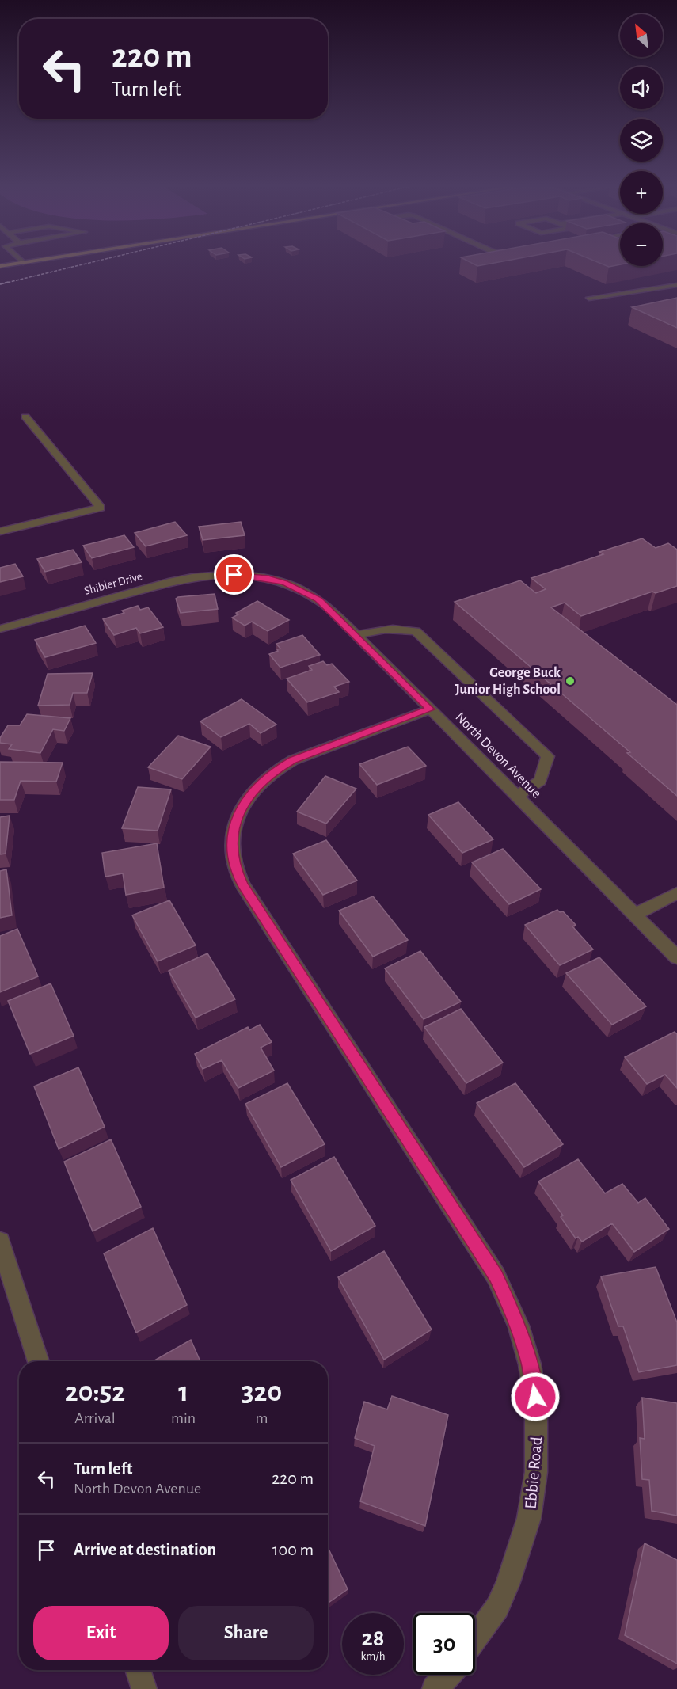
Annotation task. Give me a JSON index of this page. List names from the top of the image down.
{
  "streets": {
    "street": ["Shibler Drive", "North Devon Avenue", "Ebbie Road"]
  },
  "crossings": [
    ["Shibler Drive", "North Devon Avenue"],
    ["North Devon Avenue", "Ebbie Road"]
  ],
  "places": ["George Buck Junior High School"],
  "north": "top left",
  "page": {
    "map_buttons": ["+", "−"],
    "turn": ["220 m", "Turn left"],
    "eta": [
      "20:52",
      "Arrival",
      "1",
      "min",
      "320",
      "m"
    ],
    "list": [
      {
        "name": "Turn left",
        "note": "North Devon Avenue",
        "value": "220 m"
      },
      {
        "name": "Arrive at destination",
        "value": "100 m"
      }
    ],
    "buttons": ["Exit", "Share"],
    "speed": "28 km/h",
    "limit": "30"
  }
}
